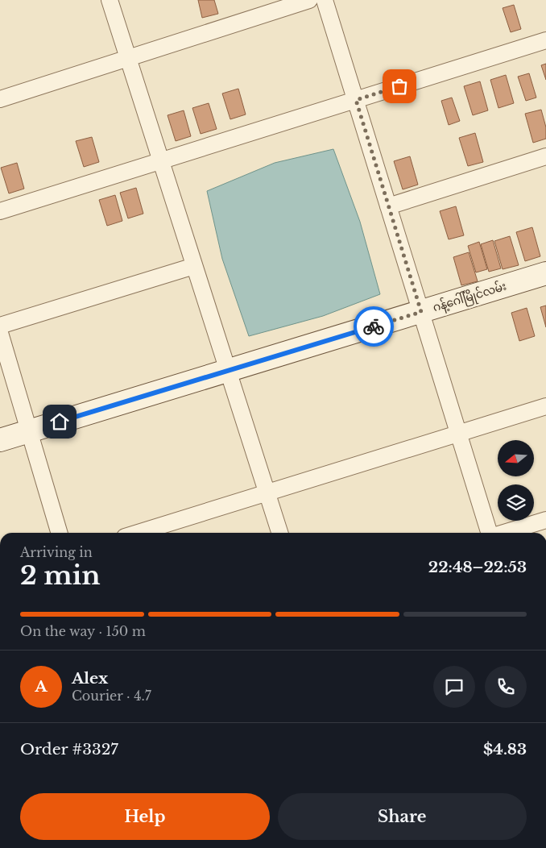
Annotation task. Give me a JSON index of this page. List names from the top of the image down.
{
  "streets": {
    "street": ["ဂန့်ဂေါ်မြိုင်လမ်း"]
  },
  "north": "left",
  "page": {
    "heading": ["2 min", "Arriving in", "22:48–22:53"],
    "panel": [
      "Alex",
      "Courier · 4.7",
      "Order #3327",
      "$4.83"
    ],
    "bar": "On the way · 150 m",
    "round": "A",
    "buttons": ["Help", "Share"]
  }
}
